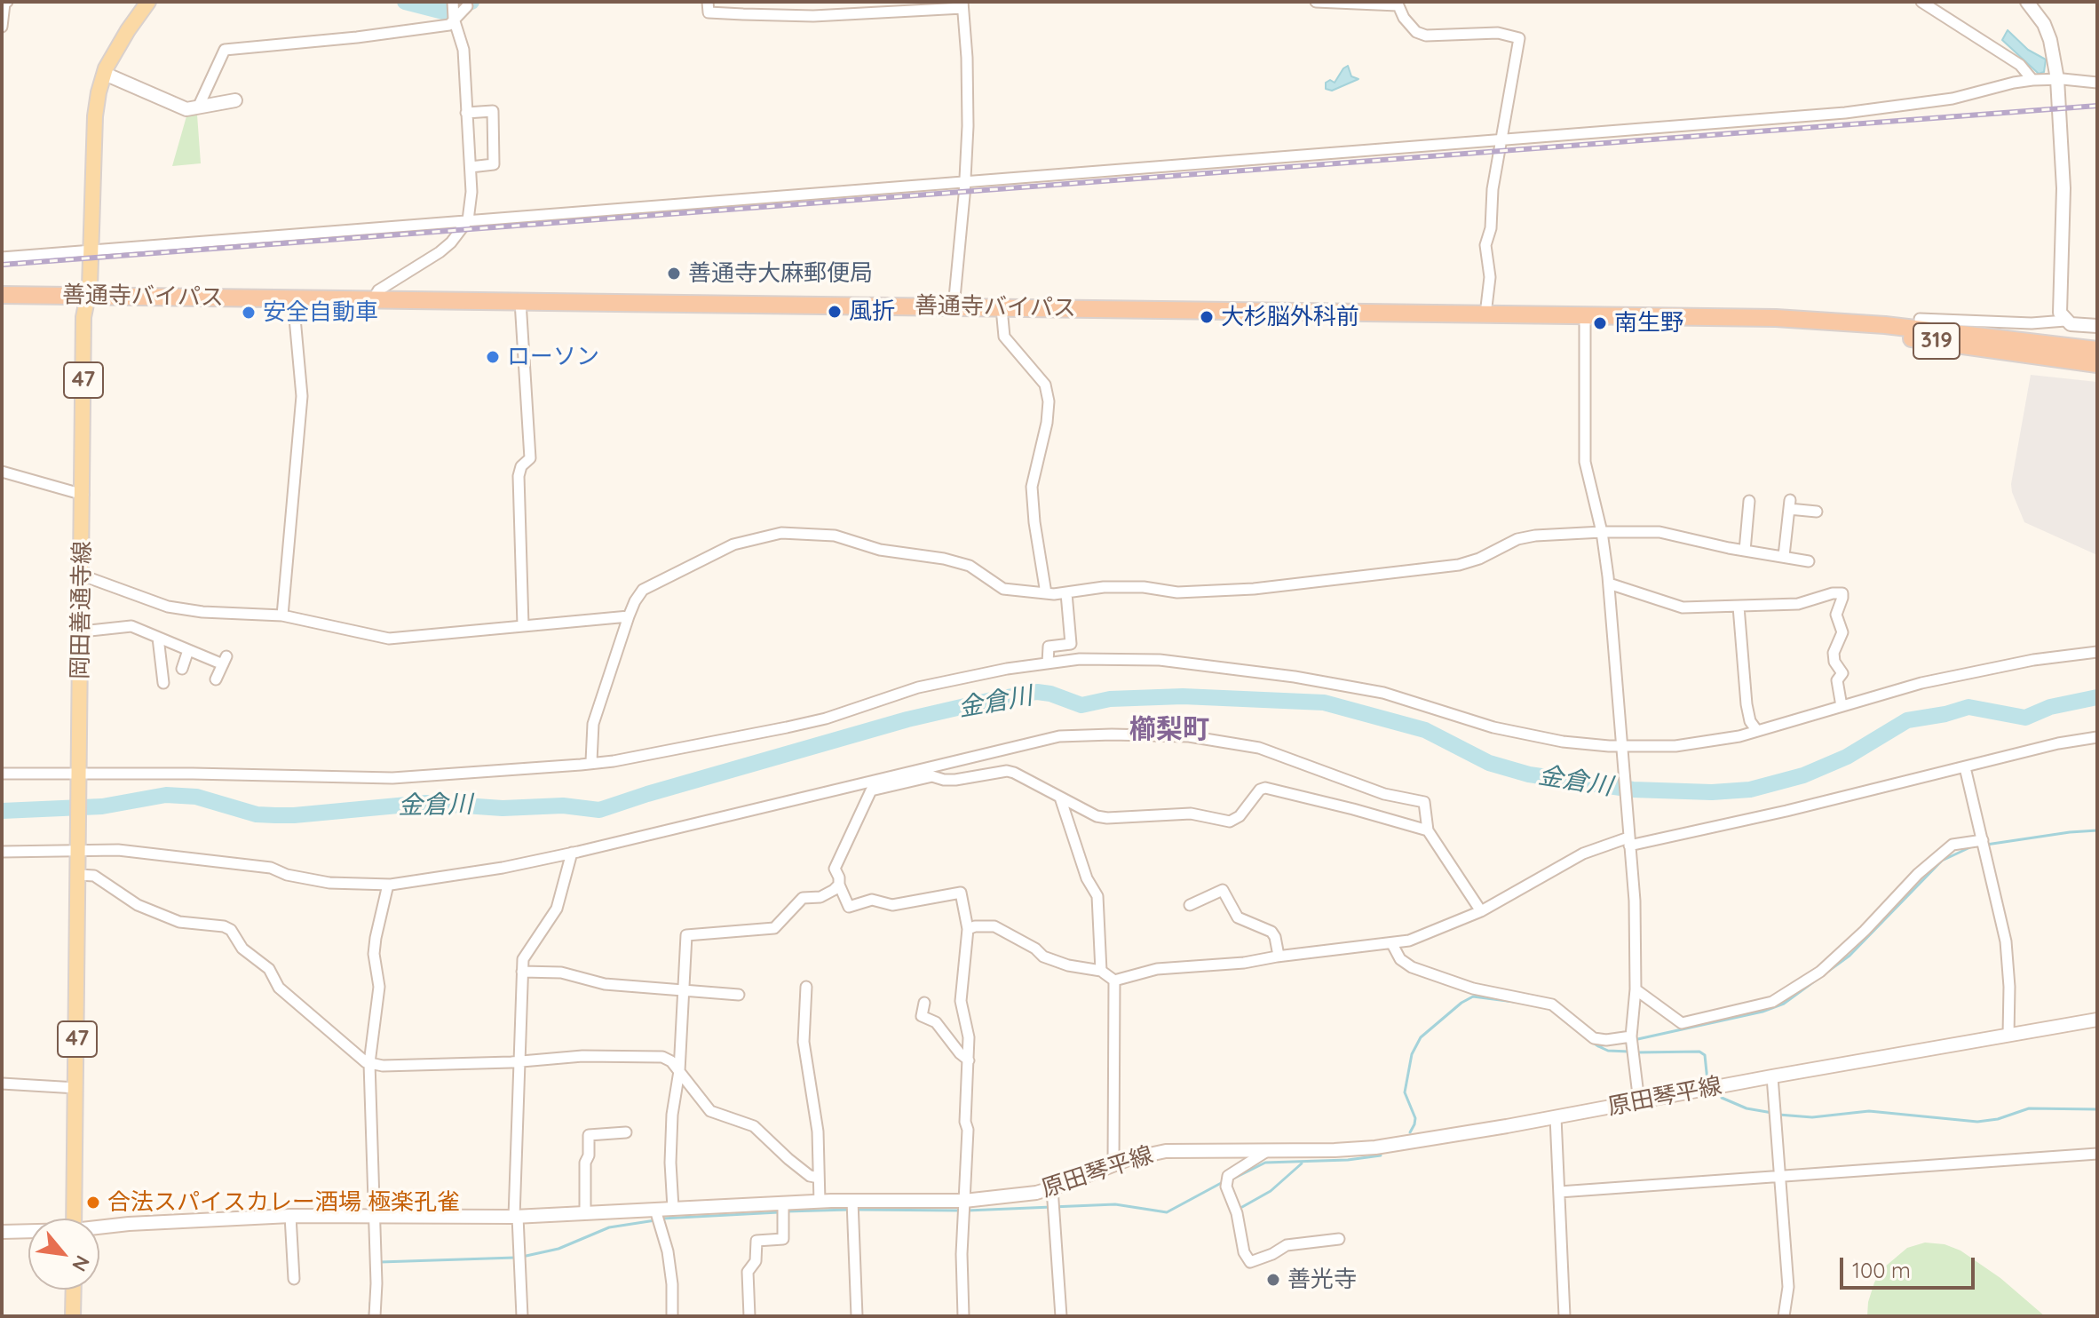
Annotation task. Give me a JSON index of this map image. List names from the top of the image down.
{
  "streets": {
    "highway": ["善通寺バイパス", "319"],
    "main road": ["47", "岡田善通寺線", "原田琴平線"]
  },
  "crossings": [
    ["善通寺バイパス", "岡田善通寺線"]
  ],
  "districts": ["櫛梨町"],
  "water": ["金倉川"],
  "places": [
    "善通寺大麻郵便局",
    "風折",
    "安全自動車",
    "大杉脳外科前",
    "南生野",
    "ローソン",
    "合法スパイスカレー酒場 極楽孔雀",
    "善光寺"
  ],
  "scale_bar": "100 m",
  "north": "bottom right"
}
